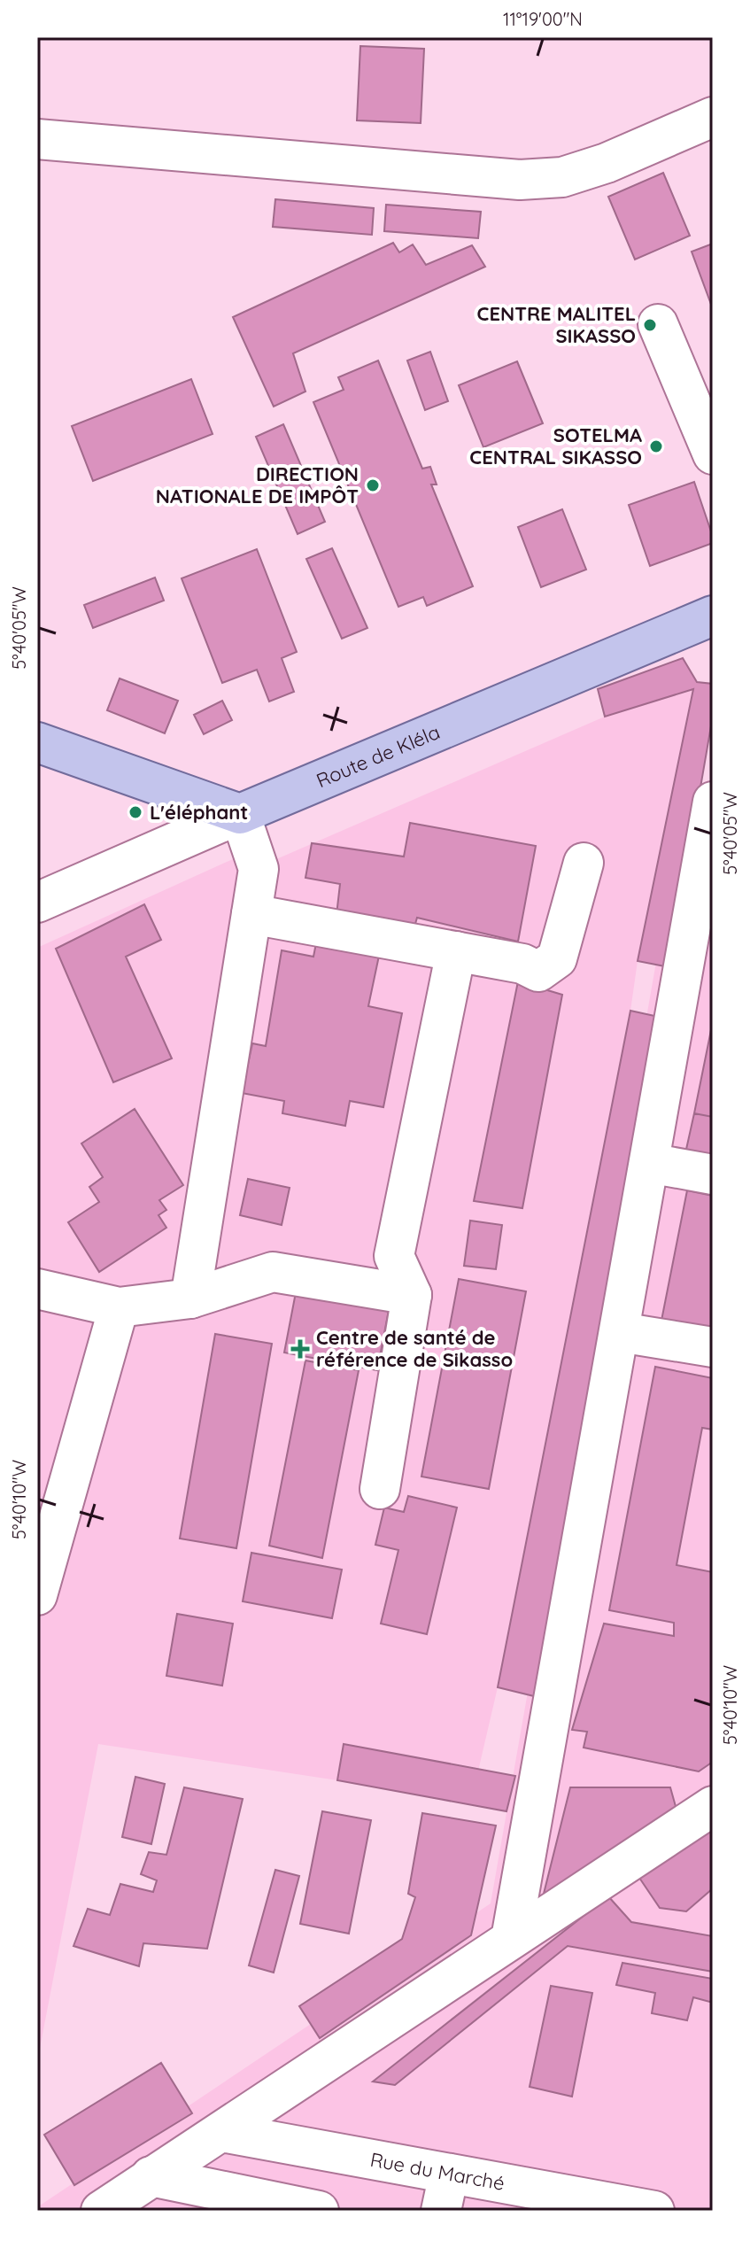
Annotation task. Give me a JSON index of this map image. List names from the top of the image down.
{
  "streets": {
    "main road": ["Route de Kléla"],
    "street": ["Rue du Marché"]
  },
  "places": {
    "other": [
      "CENTRE MALITEL SIKASSO",
      "SOTELMA CENTRAL SIKASSO",
      "DIRECTION NATIONALE DE IMPÔT",
      "L'éléphant"
    ],
    "health": ["Centre de santé de référence de Sikasso"]
  },
  "coordinates": ["11°19'00\"N", "5°40'05\"W", "5°40'10\"W"]
}
